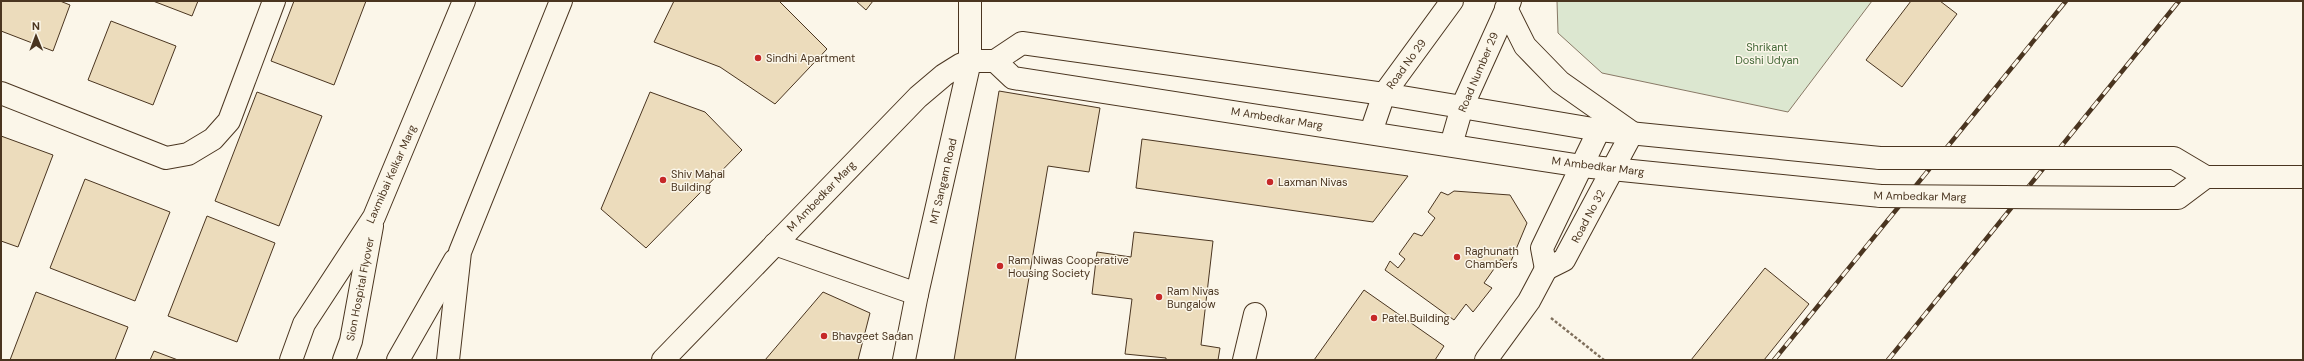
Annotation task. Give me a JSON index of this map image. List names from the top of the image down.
{
  "streets": {
    "main road": [
      "Road No 29",
      "Road Number 29",
      "M Ambedkar Marg",
      "Laxmibai Kelkar Marg",
      "MT Sangam Road",
      "Road No 32",
      "Sion Hospital Flyover"
    ]
  },
  "crossings": [
    ["Road No 29", "M Ambedkar Marg"],
    ["Road Number 29", "M Ambedkar Marg"],
    ["M Ambedkar Marg", "MT Sangam Road"],
    ["M Ambedkar Marg", "Road No 32"],
    ["Laxmibai Kelkar Marg", "Sion Hospital Flyover"]
  ],
  "parks": ["Shrikant Doshi Udyan"],
  "places": [
    "Sindhi Apartment",
    "Shiv Mahal Building",
    "Laxman Nivas",
    "Raghunath Chambers",
    "Ram Niwas Cooperative Housing Society",
    "Ram Nivas Bungalow",
    "Patel Building",
    "Bhavgeet Sadan"
  ],
  "north": "top"
}
